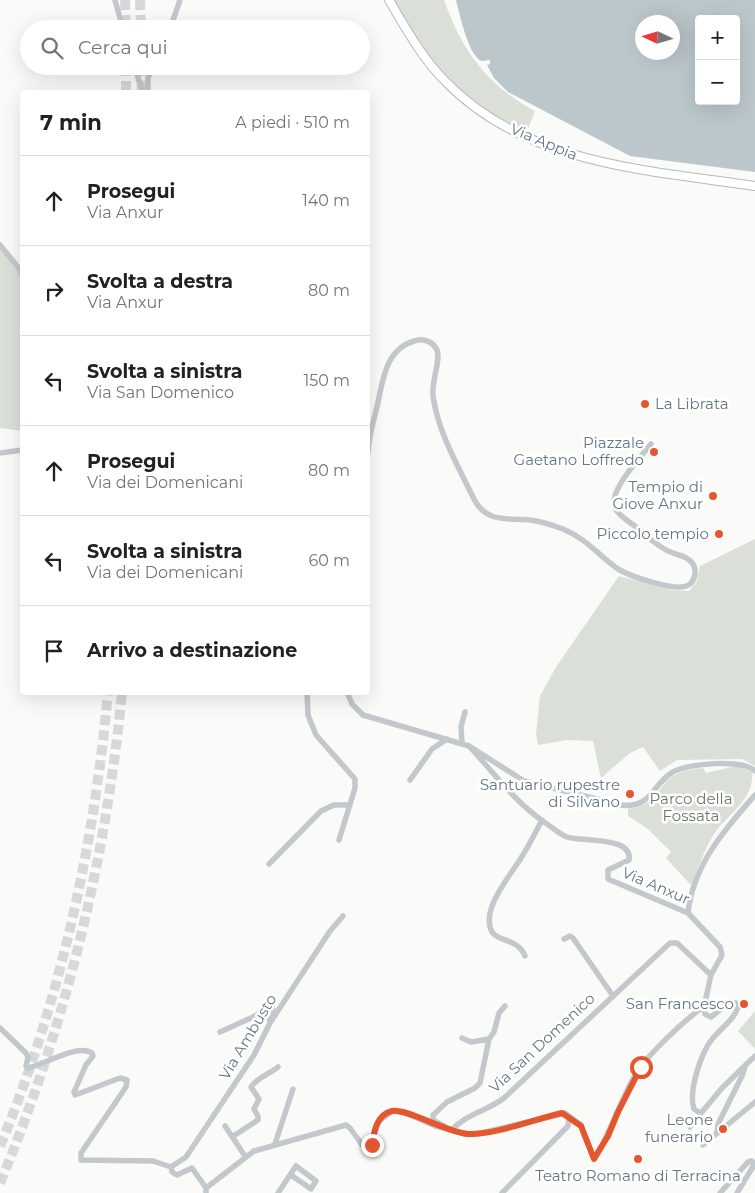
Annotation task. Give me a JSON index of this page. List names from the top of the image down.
{
  "streets": {
    "main road": ["Via Appia"],
    "street": ["Via Anxur", "Via Ambusto", "Via San Domenico"]
  },
  "crossings": [
    ["Via Anxur", "Via San Domenico"]
  ],
  "parks": ["Parco della Fossata"],
  "places": [
    "La Librata",
    "Piazzale Gaetano Loffredo",
    "Tempio di Giove Anxur",
    "Piccolo tempio",
    "Santuario rupestre di Silvano",
    "San Francesco",
    "Leone funerario",
    "Teatro Romano di Terracina"
  ],
  "north": "left",
  "page": {
    "map_buttons": ["+", "−"],
    "search": "Cerca qui",
    "heading": ["7 min", "A piedi · 510 m"],
    "list": [
      ["Prosegui", "Via Anxur", "140 m"],
      ["Svolta a destra", "Via Anxur", "80 m"],
      ["Svolta a sinistra", "Via San Domenico", "150 m"],
      ["Prosegui", "Via dei Domenicani", "80 m"],
      ["Svolta a sinistra", "Via dei Domenicani", "60 m"],
      "Arrivo a destinazione"
    ]
  }
}
